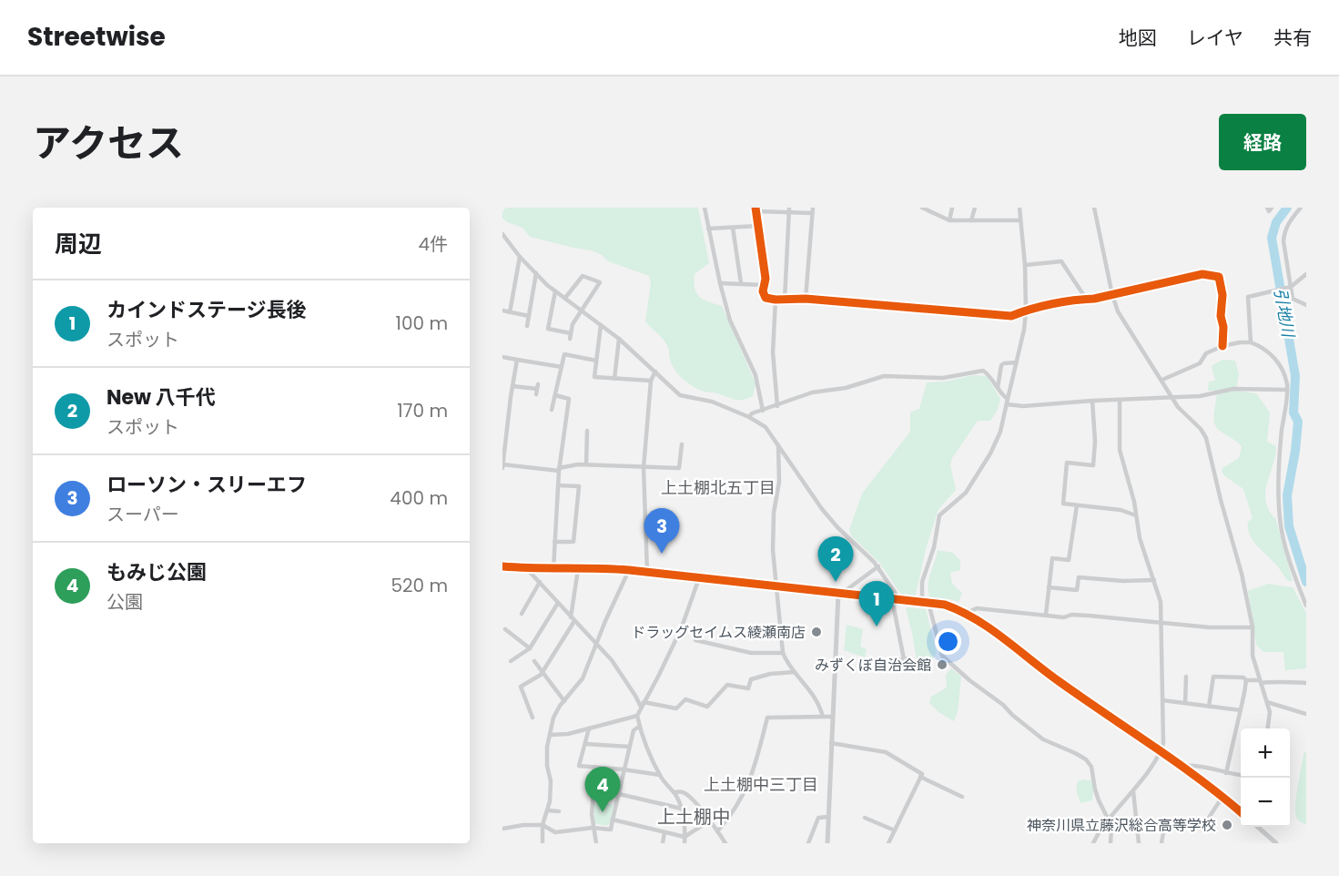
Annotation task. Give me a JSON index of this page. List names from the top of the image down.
{
  "districts": ["上土棚北五丁目", "上土棚中三丁目", "上土棚中"],
  "water": ["引地川"],
  "places": ["ドラッグセイムス綾瀬南店", "みずくぼ自治会館", "神奈川県立藤沢総合高等学校"],
  "page": {
    "header": "Streetwise",
    "nav": ["地図", "レイヤ", "共有"],
    "title": "アクセス",
    "buttons": "経路",
    "heading": ["周辺", "4件"],
    "list": [
      {
        "mark": "1",
        "name": "カインドステージ長後",
        "note": "スポット",
        "value": "100 m"
      },
      {
        "mark": "2",
        "name": "New 八千代",
        "note": "スポット",
        "value": "170 m"
      },
      {
        "mark": "3",
        "name": "ローソン・スリーエフ",
        "note": "スーパー",
        "value": "400 m"
      },
      {
        "mark": "4",
        "name": "もみじ公園",
        "note": "公園",
        "value": "520 m"
      }
    ],
    "pins": [
      "3",
      "2",
      "1",
      "4"
    ],
    "map_buttons": ["+", "−"]
  }
}
